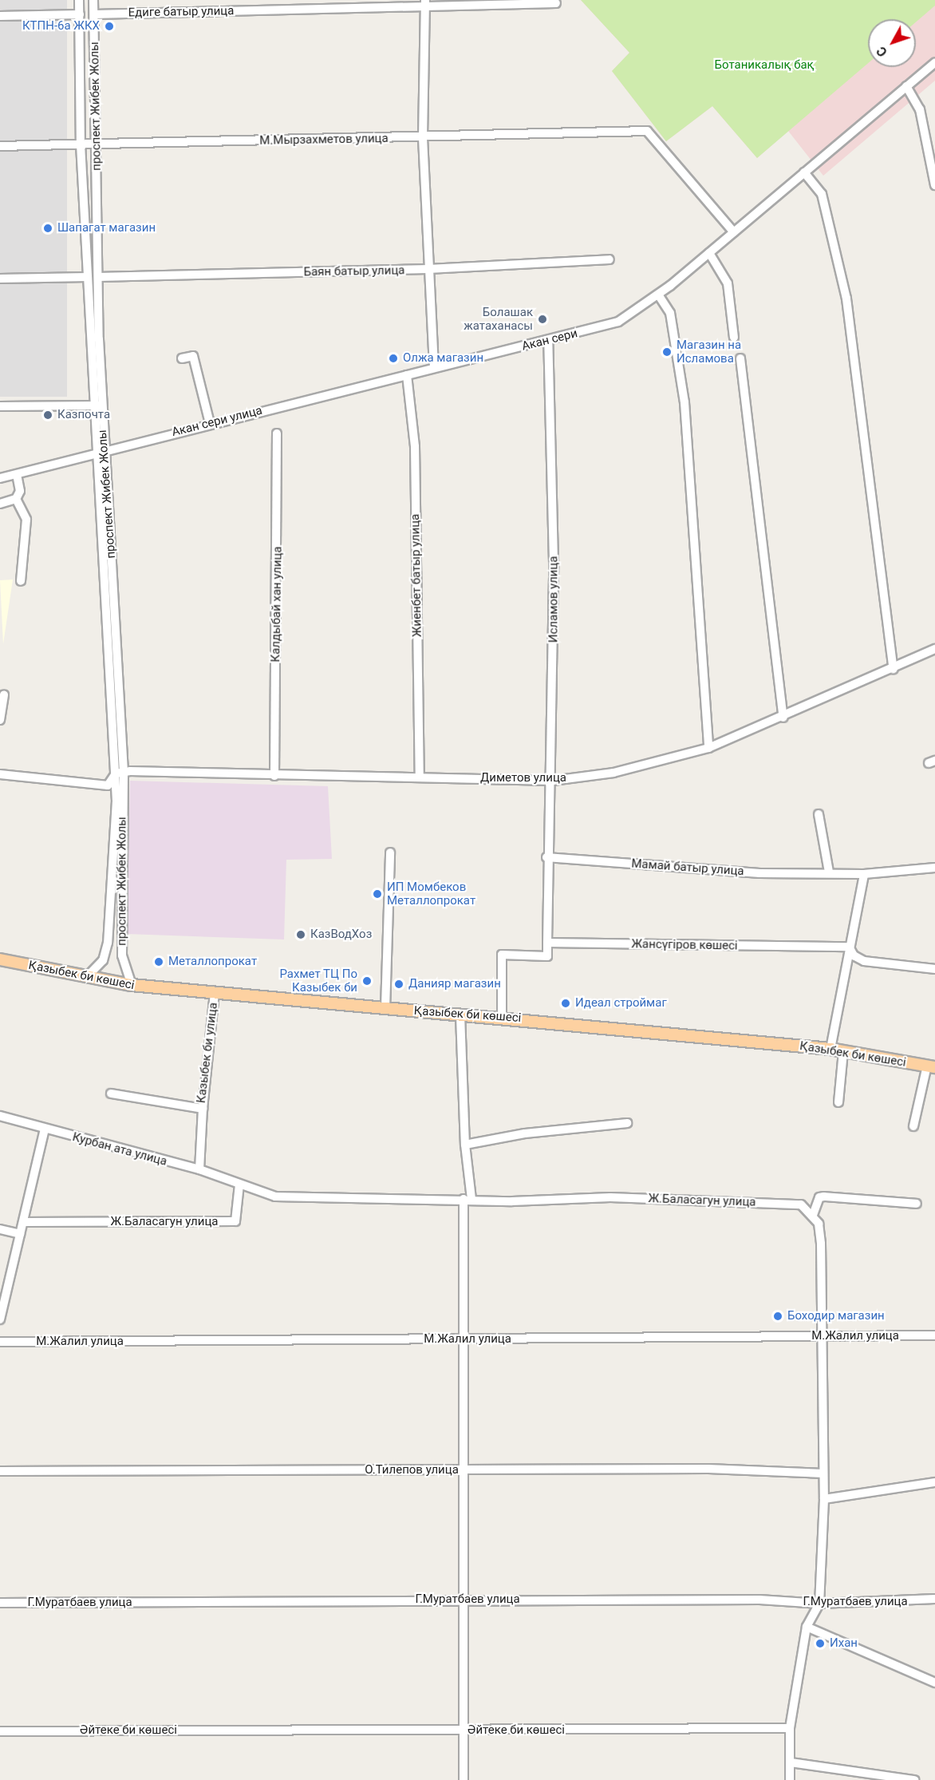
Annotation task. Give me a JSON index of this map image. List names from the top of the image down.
{
  "streets": {
    "main road": ["Қазыбек би көшесі"],
    "street": [
      "Едиге батыр улица",
      "проспект Жибек Жолы",
      "М.Мырзахметов улица",
      "Баян батыр улица",
      "Акан сери",
      "Акан сери улица",
      "Жиенбет батыр улица",
      "Исламов улица",
      "Калдыбай хан улица",
      "Диметов улица",
      "Мамай батыр улица",
      "Жансүгіров көшесі",
      "Казыбек би улица",
      "Курбан ата улица",
      "Ж.Баласагун улица",
      "М.Жалил улица",
      "О.Тилепов улица",
      "Г.Муратбаев улица",
      "Әйтеке би көшесі"
    ]
  },
  "crossings": [
    ["Едиге батыр улица", "проспект Жибек Жолы"],
    ["проспект Жибек Жолы", "М.Мырзахметов улица"],
    ["проспект Жибек Жолы", "Баян батыр улица"],
    ["проспект Жибек Жолы", "Акан сери улица"],
    ["проспект Жибек Жолы", "Диметов улица"],
    ["проспект Жибек Жолы", "Қазыбек би көшесі"],
    ["М.Мырзахметов улица", "Акан сери"],
    ["Акан сери", "Акан сери улица"],
    ["Акан сери", "Исламов улица"],
    ["Акан сери улица", "Жиенбет батыр улица"],
    ["Жиенбет батыр улица", "Диметов улица"],
    ["Исламов улица", "Диметов улица"],
    ["Исламов улица", "Мамай батыр улица"],
    ["Исламов улица", "Жансүгіров көшесі"],
    ["Калдыбай хан улица", "Диметов улица"],
    ["Қазыбек би көшесі", "Казыбек би улица"],
    ["Курбан ата улица", "Ж.Баласагун улица"]
  ],
  "parks": ["Ботаникалық бақ"],
  "places": [
    "КТПН-6а ЖКХ",
    "Шапагат магазин",
    "Болашак жатаханасы",
    "Магазин на Исламова",
    "Олжа магазин",
    "Казпочта",
    "ИП Момбеков Металлопрокат",
    "КазВодХоз",
    "Металлопрокат",
    "Рахмет ТЦ По Казыбек би",
    "Данияр магазин",
    "Идеал строймаг",
    "Боходир магазин",
    "Ихан"
  ],
  "north": "bottom left"
}
